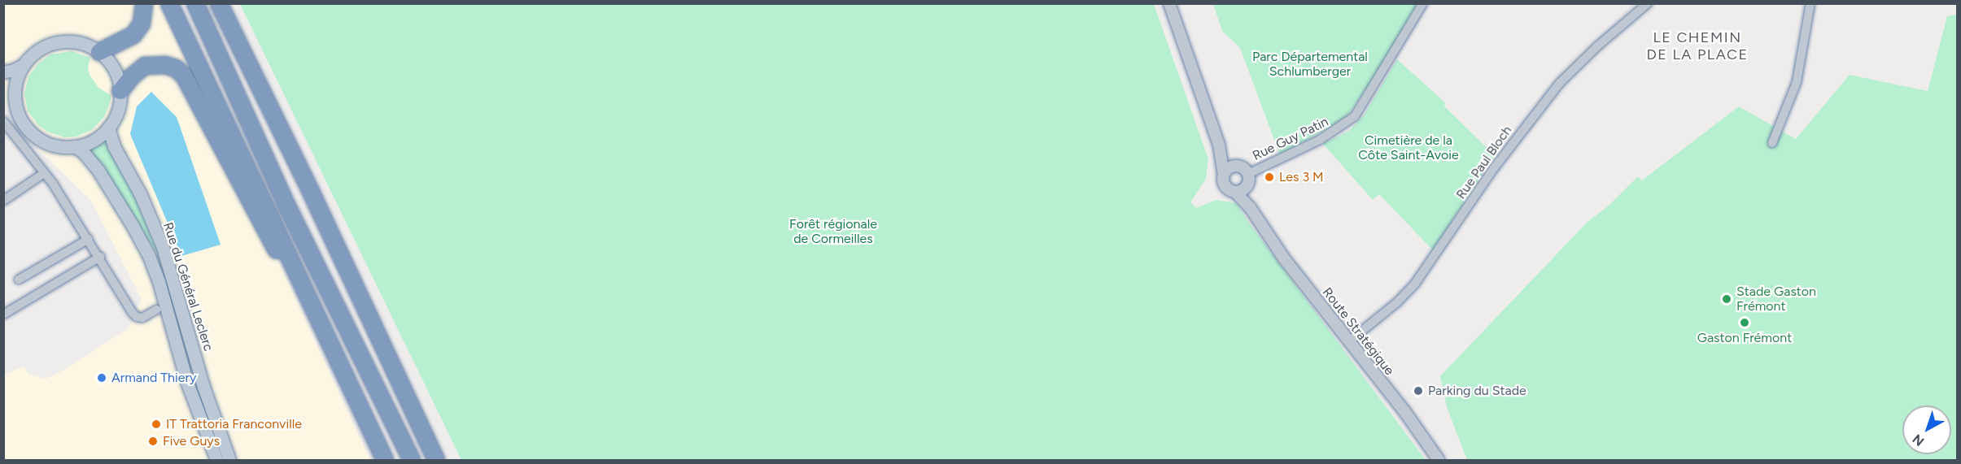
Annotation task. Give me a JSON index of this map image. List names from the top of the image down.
{
  "streets": {
    "main road": ["Rue du Général Leclerc"],
    "street": ["Rue Guy Patin", "Rue Paul Bloch", "Route Stratégique"]
  },
  "crossings": [
    ["Rue Guy Patin", "Route Stratégique"],
    ["Rue Paul Bloch", "Route Stratégique"]
  ],
  "districts": ["LE CHEMIN DE LA PLACE"],
  "parks": ["Parc Départemental Schlumberger", "Cimetière de la Côte Saint-Avoie", "Forêt régionale de Cormeilles"],
  "places": [
    "Les 3 M",
    "Stade Gaston Frémont",
    "Gaston Frémont",
    "Armand Thiery",
    "Parking du Stade",
    "IT Trattoria Franconville",
    "Five Guys"
  ],
  "north": "bottom left"
}
